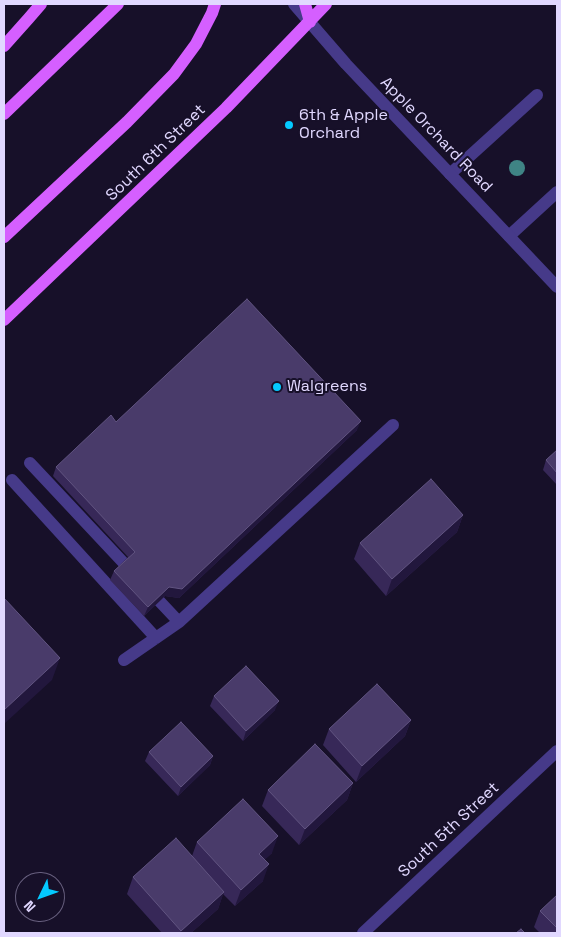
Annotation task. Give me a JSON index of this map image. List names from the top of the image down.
{
  "streets": {
    "main road": ["South 6th Street"],
    "street": ["Apple Orchard Road", "South 5th Street"]
  },
  "crossings": [
    ["Apple Orchard Road", "South 6th Street"]
  ],
  "places": ["6th & Apple Orchard", "Walgreens"],
  "north": "bottom left"
}
